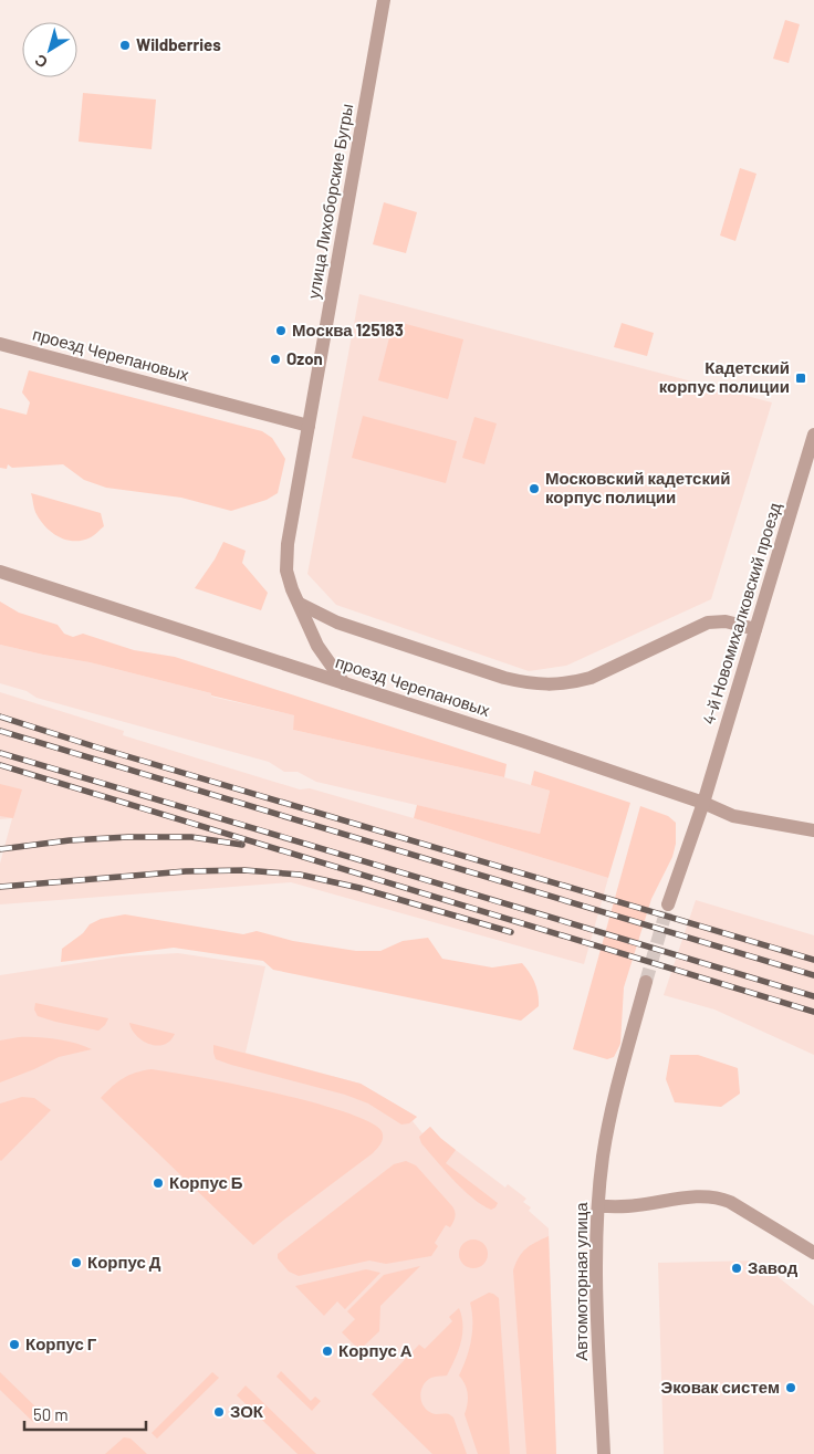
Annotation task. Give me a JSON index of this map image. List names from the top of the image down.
{
  "streets": {
    "street": [
      "улица Лихоборские Бугры",
      "проезд Черепановых",
      "4-й Новомихалковский проезд",
      "Автомоторная улица"
    ]
  },
  "crossings": [
    ["улица Лихоборские Бугры", "проезд Черепановых"],
    ["проезд Черепановых", "4-й Новомихалковский проезд"]
  ],
  "places": {
    "other": [
      "Wildberries",
      "Москва 125183",
      "Ozon",
      "Московский кадетский корпус полиции",
      "Корпус Б",
      "Корпус Д",
      "Завод",
      "Корпус Г",
      "Корпус А",
      "Эковак систем",
      "ЗОК"
    ],
    "transit": ["Кадетский корпус полиции"]
  },
  "scale_bar": "50 m",
  "north": "bottom left"
}
